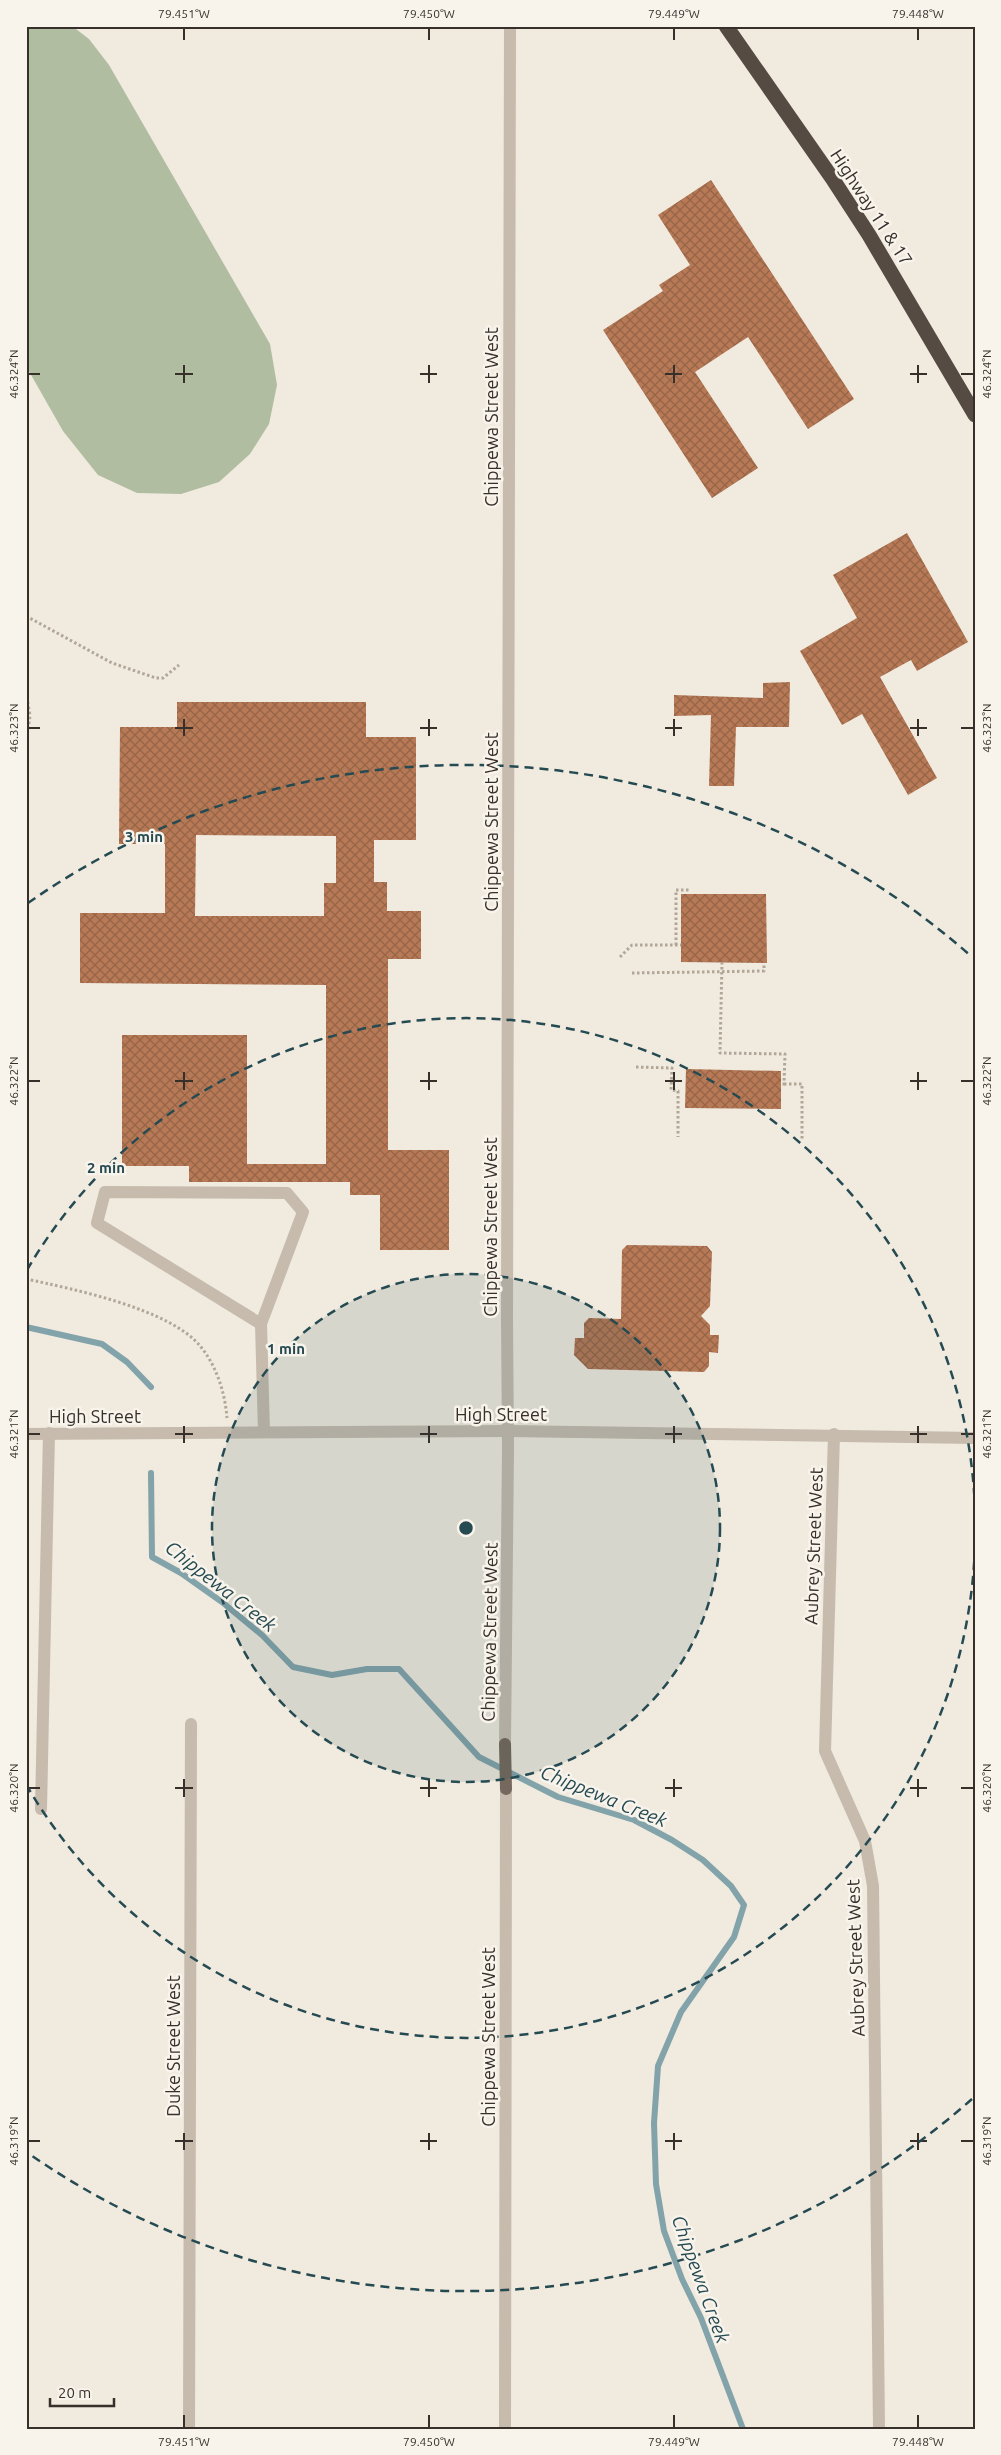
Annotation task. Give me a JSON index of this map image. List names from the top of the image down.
{
  "streets": {
    "highway": ["Highway 11 & 17"],
    "main road": ["Chippewa Street West"],
    "street": ["High Street", "Aubrey Street West", "Duke Street West"]
  },
  "crossings": [
    ["Chippewa Street West", "High Street"],
    ["High Street", "Aubrey Street West"]
  ],
  "water": ["Chippewa Creek"],
  "scale_bar": "20 m",
  "coordinates": [
    "79.451°W",
    "79.450°W",
    "79.449°W",
    "79.448°W",
    "46.324°N",
    "46.323°N",
    "46.322°N",
    "46.321°N",
    "46.320°N",
    "46.319°N"
  ],
  "rings": ["3 min", "2 min", "1 min"]
}
